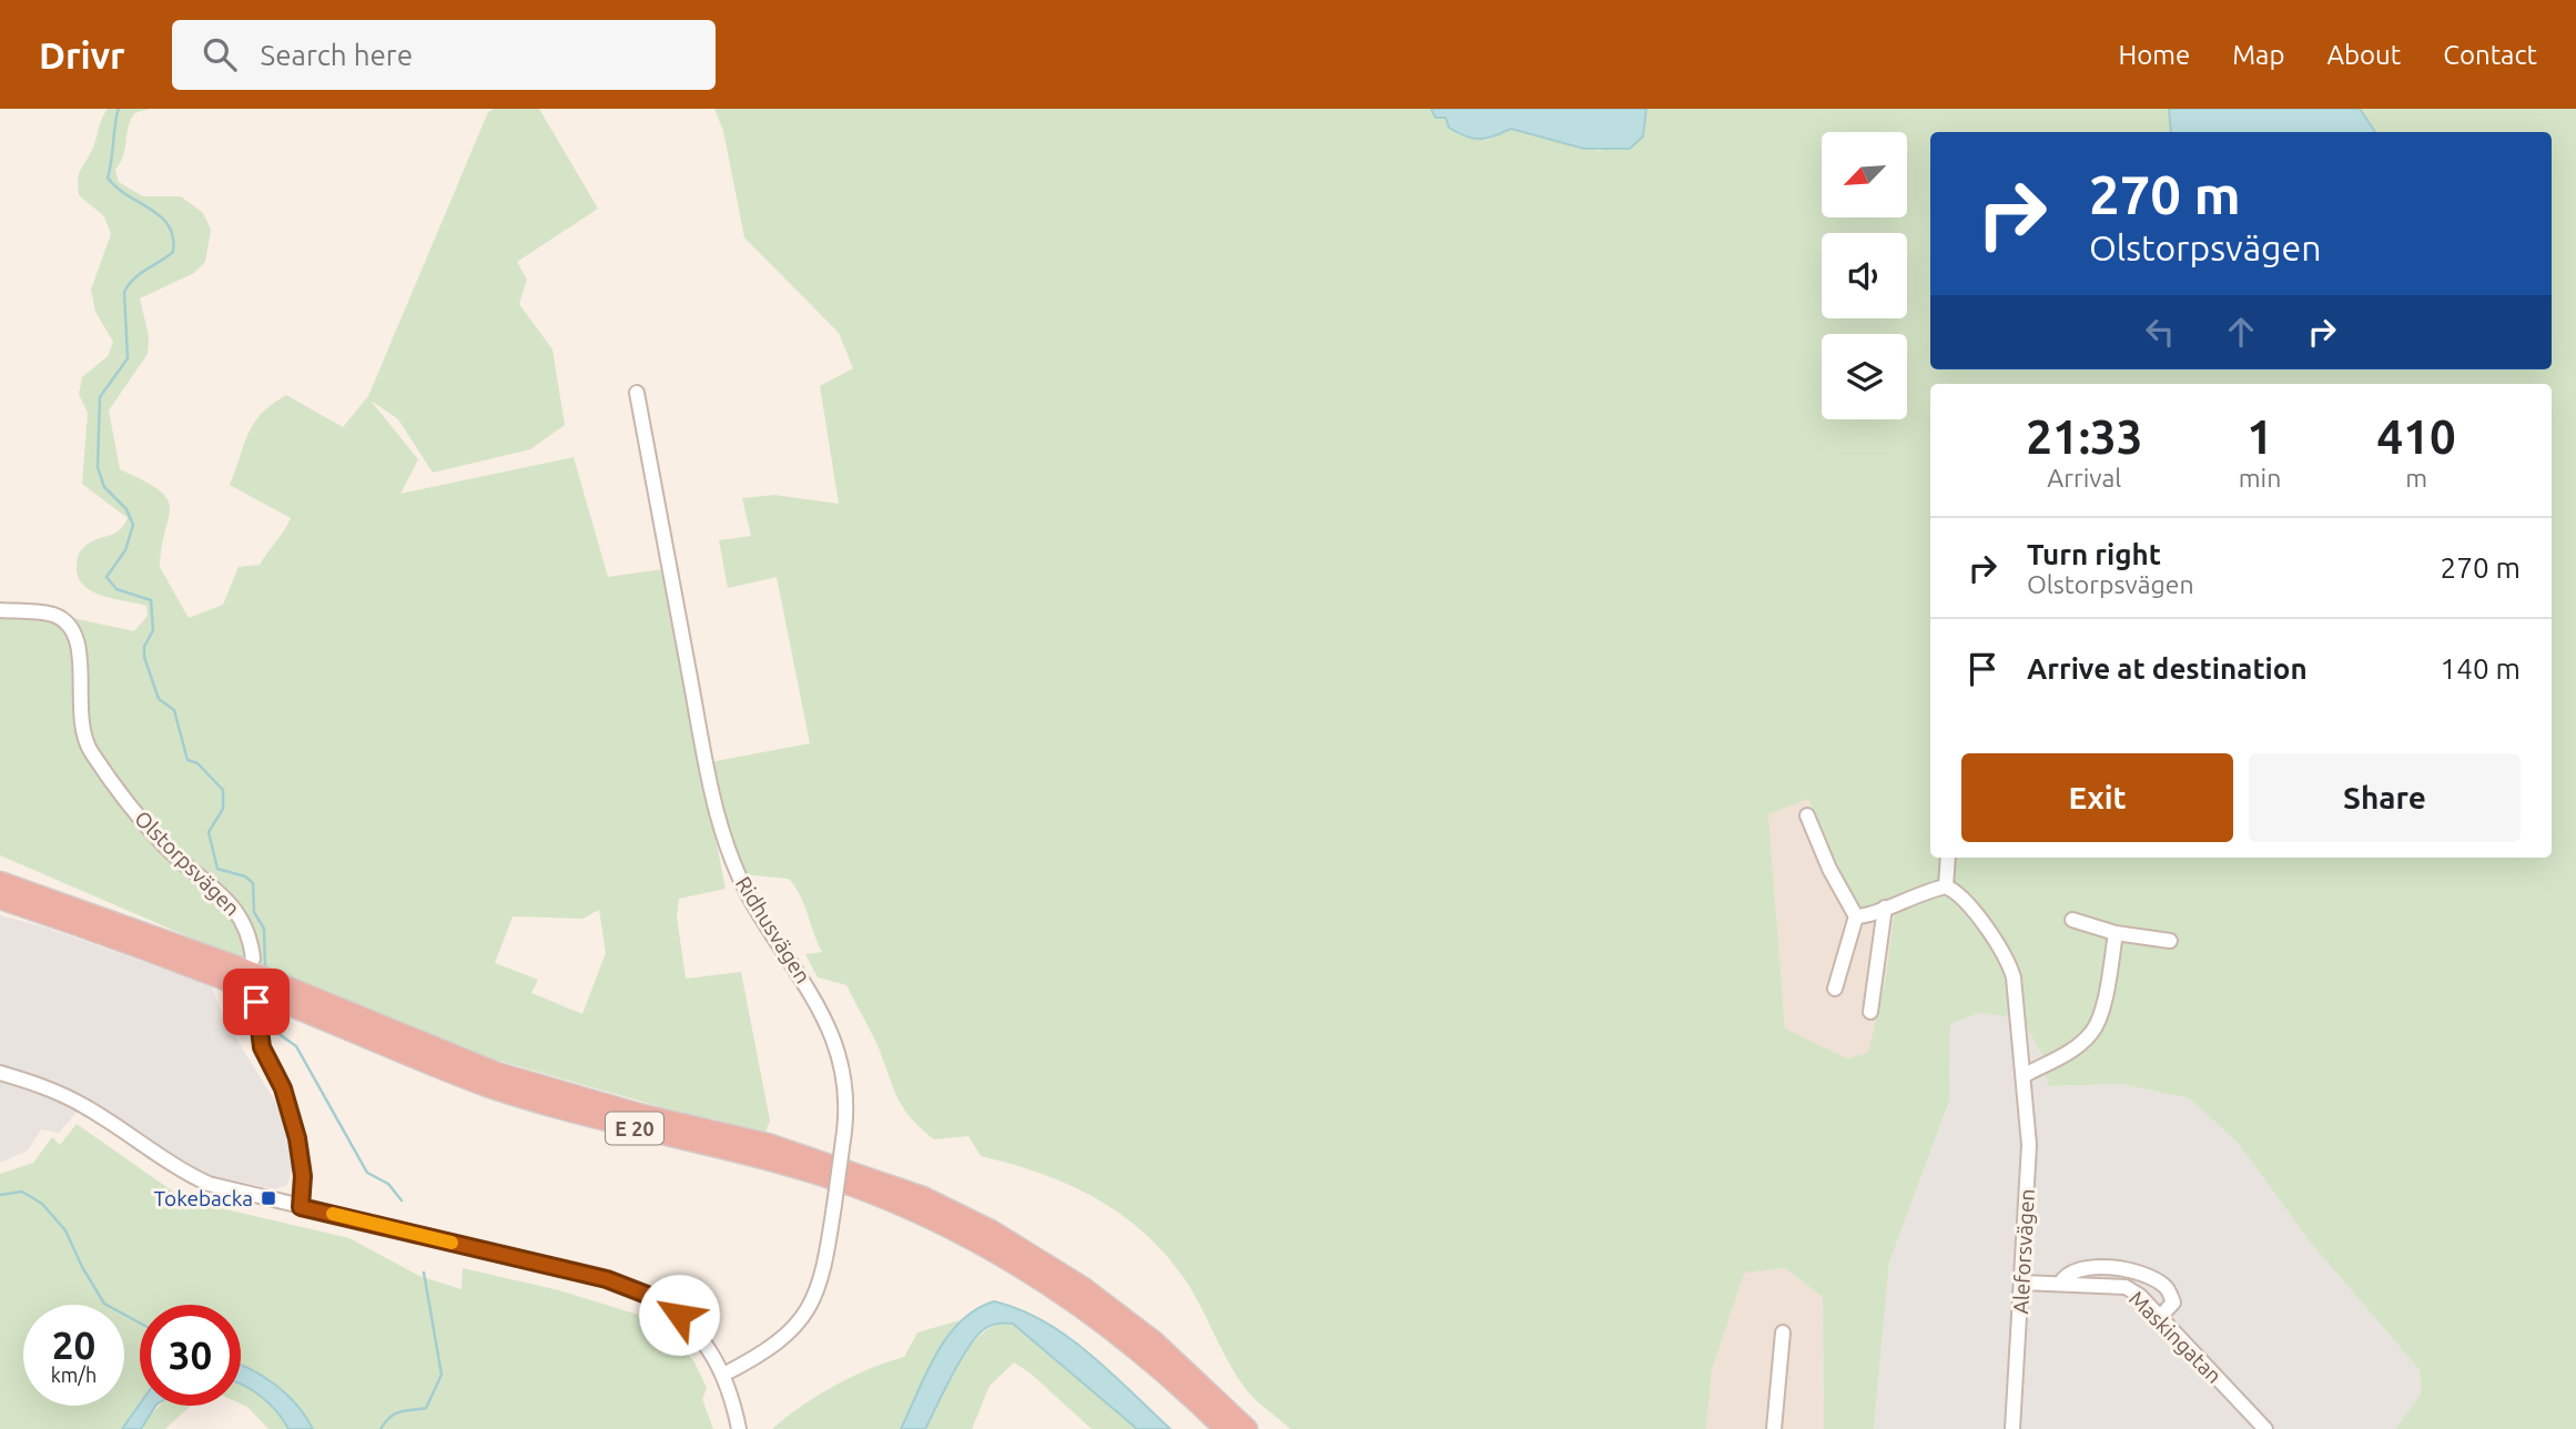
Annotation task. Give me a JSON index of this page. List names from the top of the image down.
{
  "streets": {
    "highway": ["E 20"],
    "street": [
      "Olstorpsvägen",
      "Ridhusvägen",
      "Aleforsvägen",
      "Maskingatan"
    ]
  },
  "crossings": [
    ["Aleforsvägen", "Maskingatan"]
  ],
  "places": {
    "transit": ["Tokebacka"]
  },
  "north": "bottom left",
  "page": {
    "header": "Drivr",
    "search": "Search here",
    "nav": [
      "Home",
      "Map",
      "About",
      "Contact"
    ],
    "turn": ["270 m", "Olstorpsvägen"],
    "eta": [
      "21:33",
      "Arrival",
      "1",
      "min",
      "410",
      "m"
    ],
    "list": [
      {
        "name": "Turn right",
        "note": "Olstorpsvägen",
        "value": "270 m"
      },
      {
        "name": "Arrive at destination",
        "value": "140 m"
      }
    ],
    "buttons": ["Exit", "Share"],
    "speed": "20 km/h",
    "limit": "30"
  }
}
